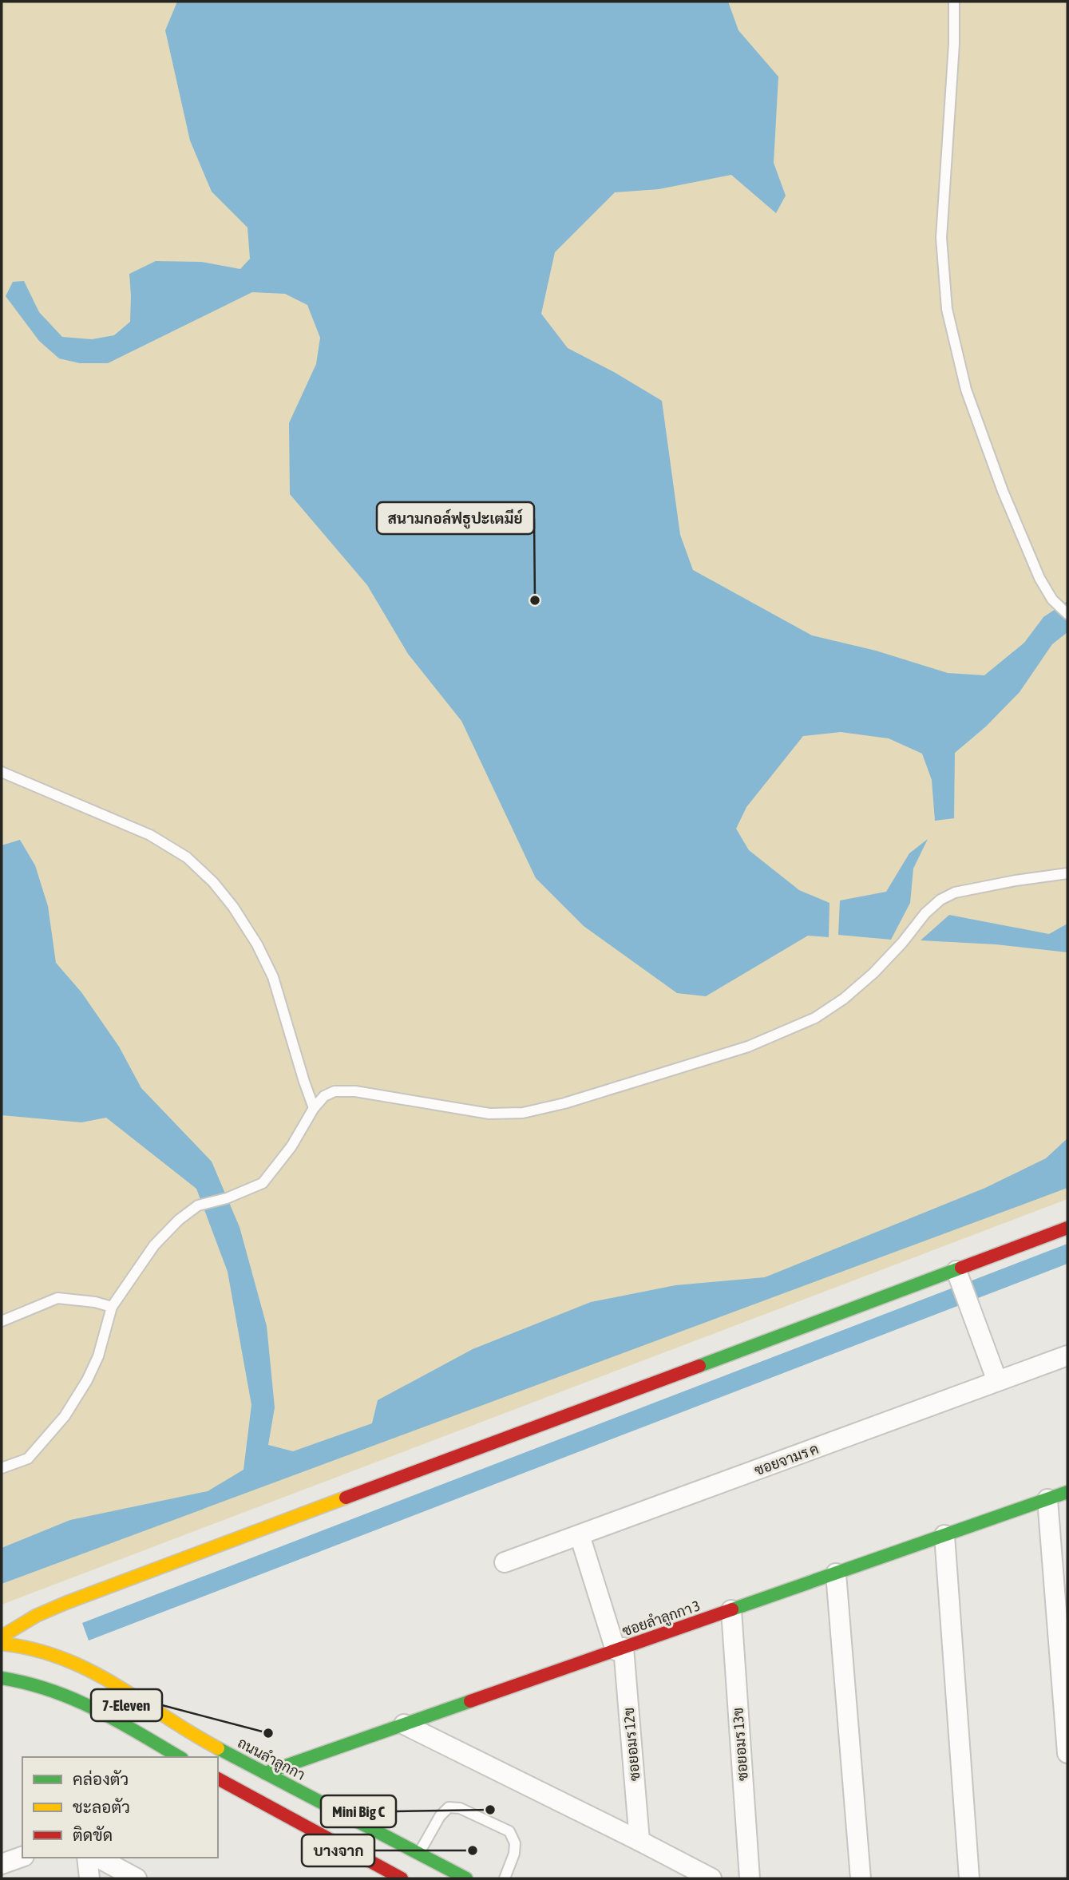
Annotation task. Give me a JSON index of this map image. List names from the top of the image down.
{
  "streets": {
    "street": [
      "ซอยจามร ค",
      "ซอยลำลูกกา 3",
      "ซอยอมร 12ข",
      "ซอยอมร 13ข",
      "ถนนลำลูกกา"
    ]
  },
  "crossings": [
    ["ซอยจามร ค", "ซอยอมร 12ข"],
    ["ซอยลำลูกกา 3", "ซอยอมร 12ข"],
    ["ซอยลำลูกกา 3", "ซอยอมร 13ข"],
    ["ซอยลำลูกกา 3", "ถนนลำลูกกา"]
  ],
  "places": [
    "สนามกอล์ฟธูปะเตมีย์",
    "7-Eleven",
    "Mini Big C",
    "บางจาก"
  ],
  "legend": ["คล่องตัว", "ชะลอตัว", "ติดขัด"]
}
